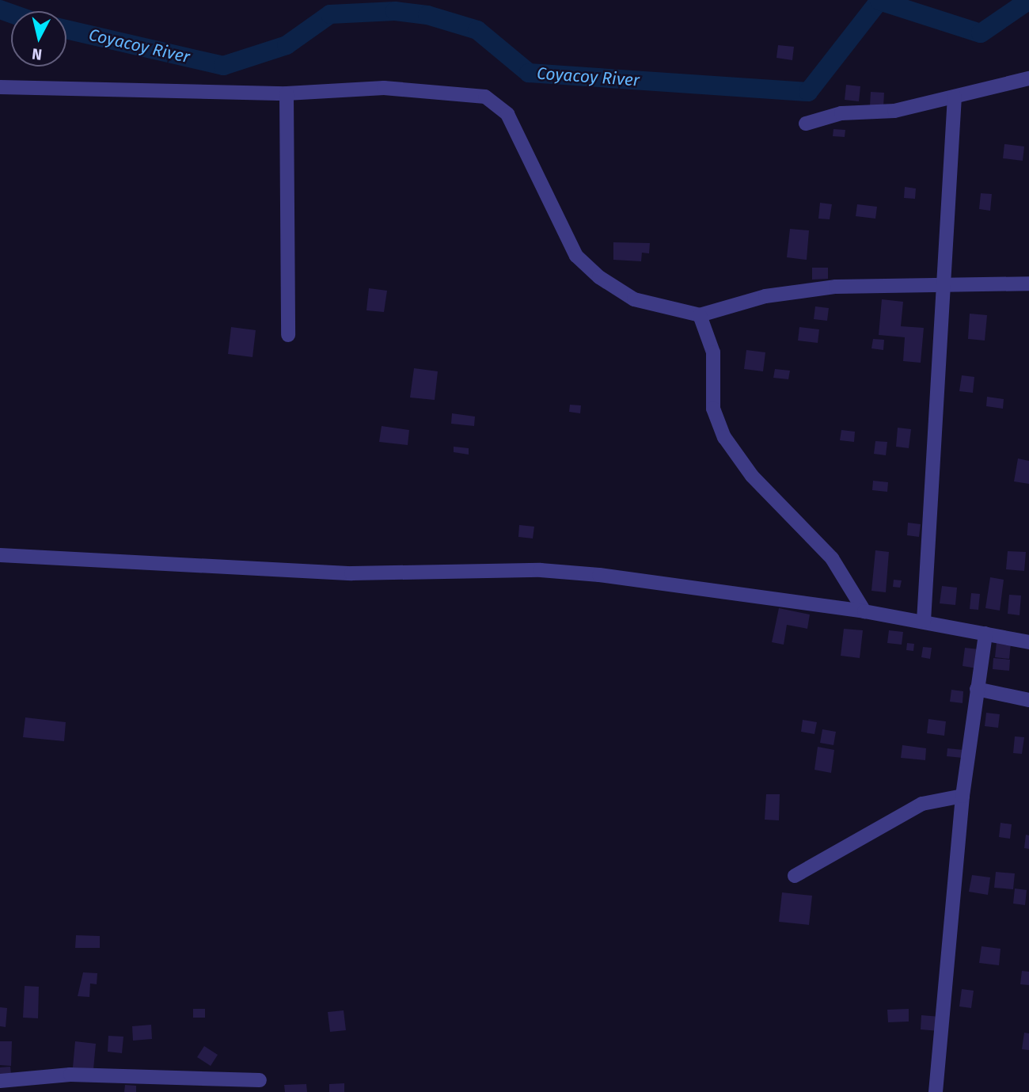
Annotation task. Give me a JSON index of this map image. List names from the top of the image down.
{
  "water": ["Coyacoy River"],
  "north": "bottom"
}
